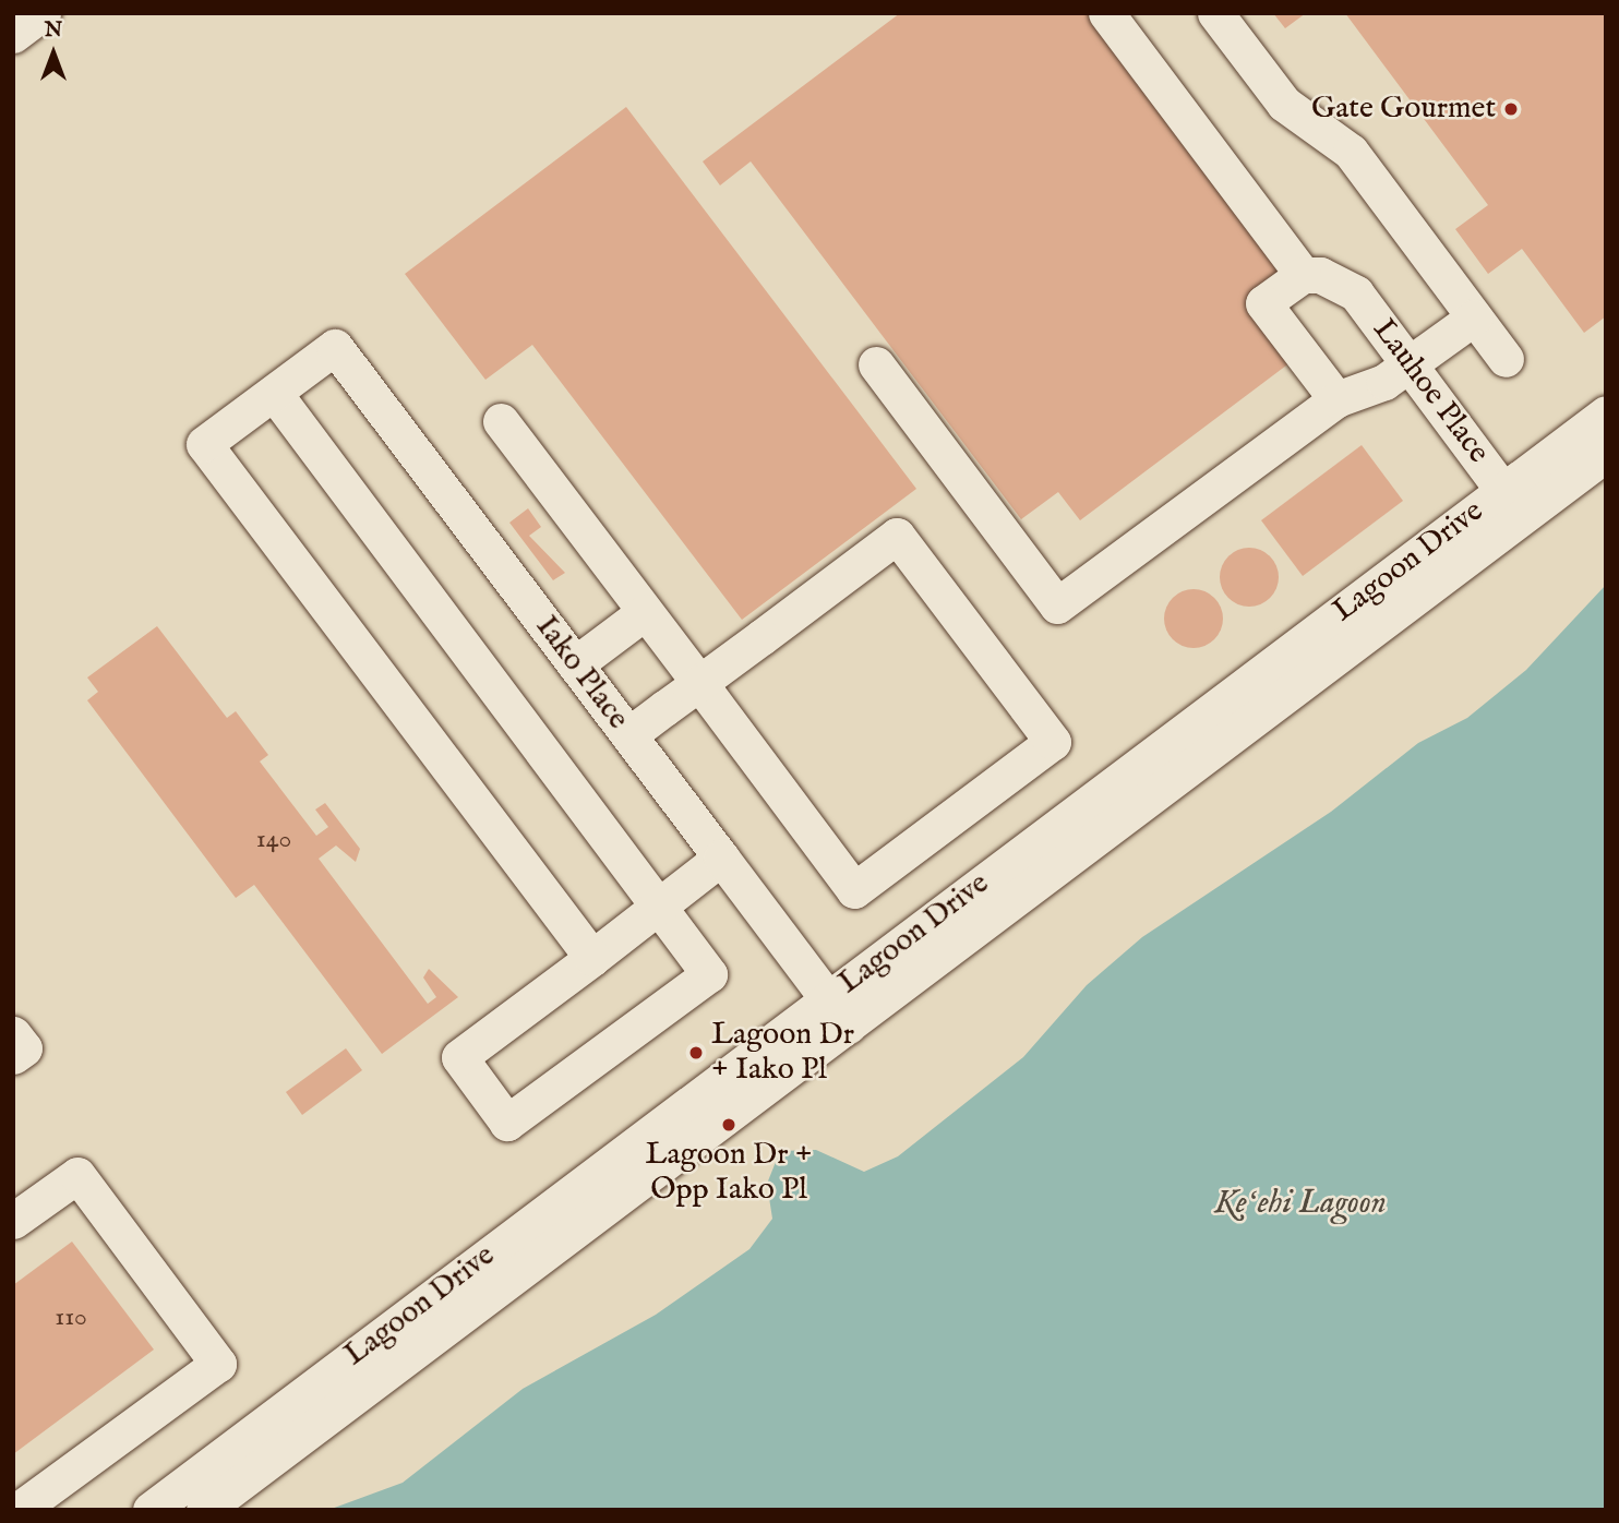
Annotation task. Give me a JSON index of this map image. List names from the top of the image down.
{
  "streets": {
    "street": ["Lauhoe Place", "Lagoon Drive", "Iako Place"]
  },
  "crossings": [
    ["Lauhoe Place", "Lagoon Drive"],
    ["Lagoon Drive", "Iako Place"]
  ],
  "water": ["Keʻehi Lagoon"],
  "places": ["Gate Gourmet", "Lagoon Dr + Iako Pl", "Lagoon Dr + Opp Iako Pl"],
  "house_numbers": ["140", "110"],
  "north": "top"
}
